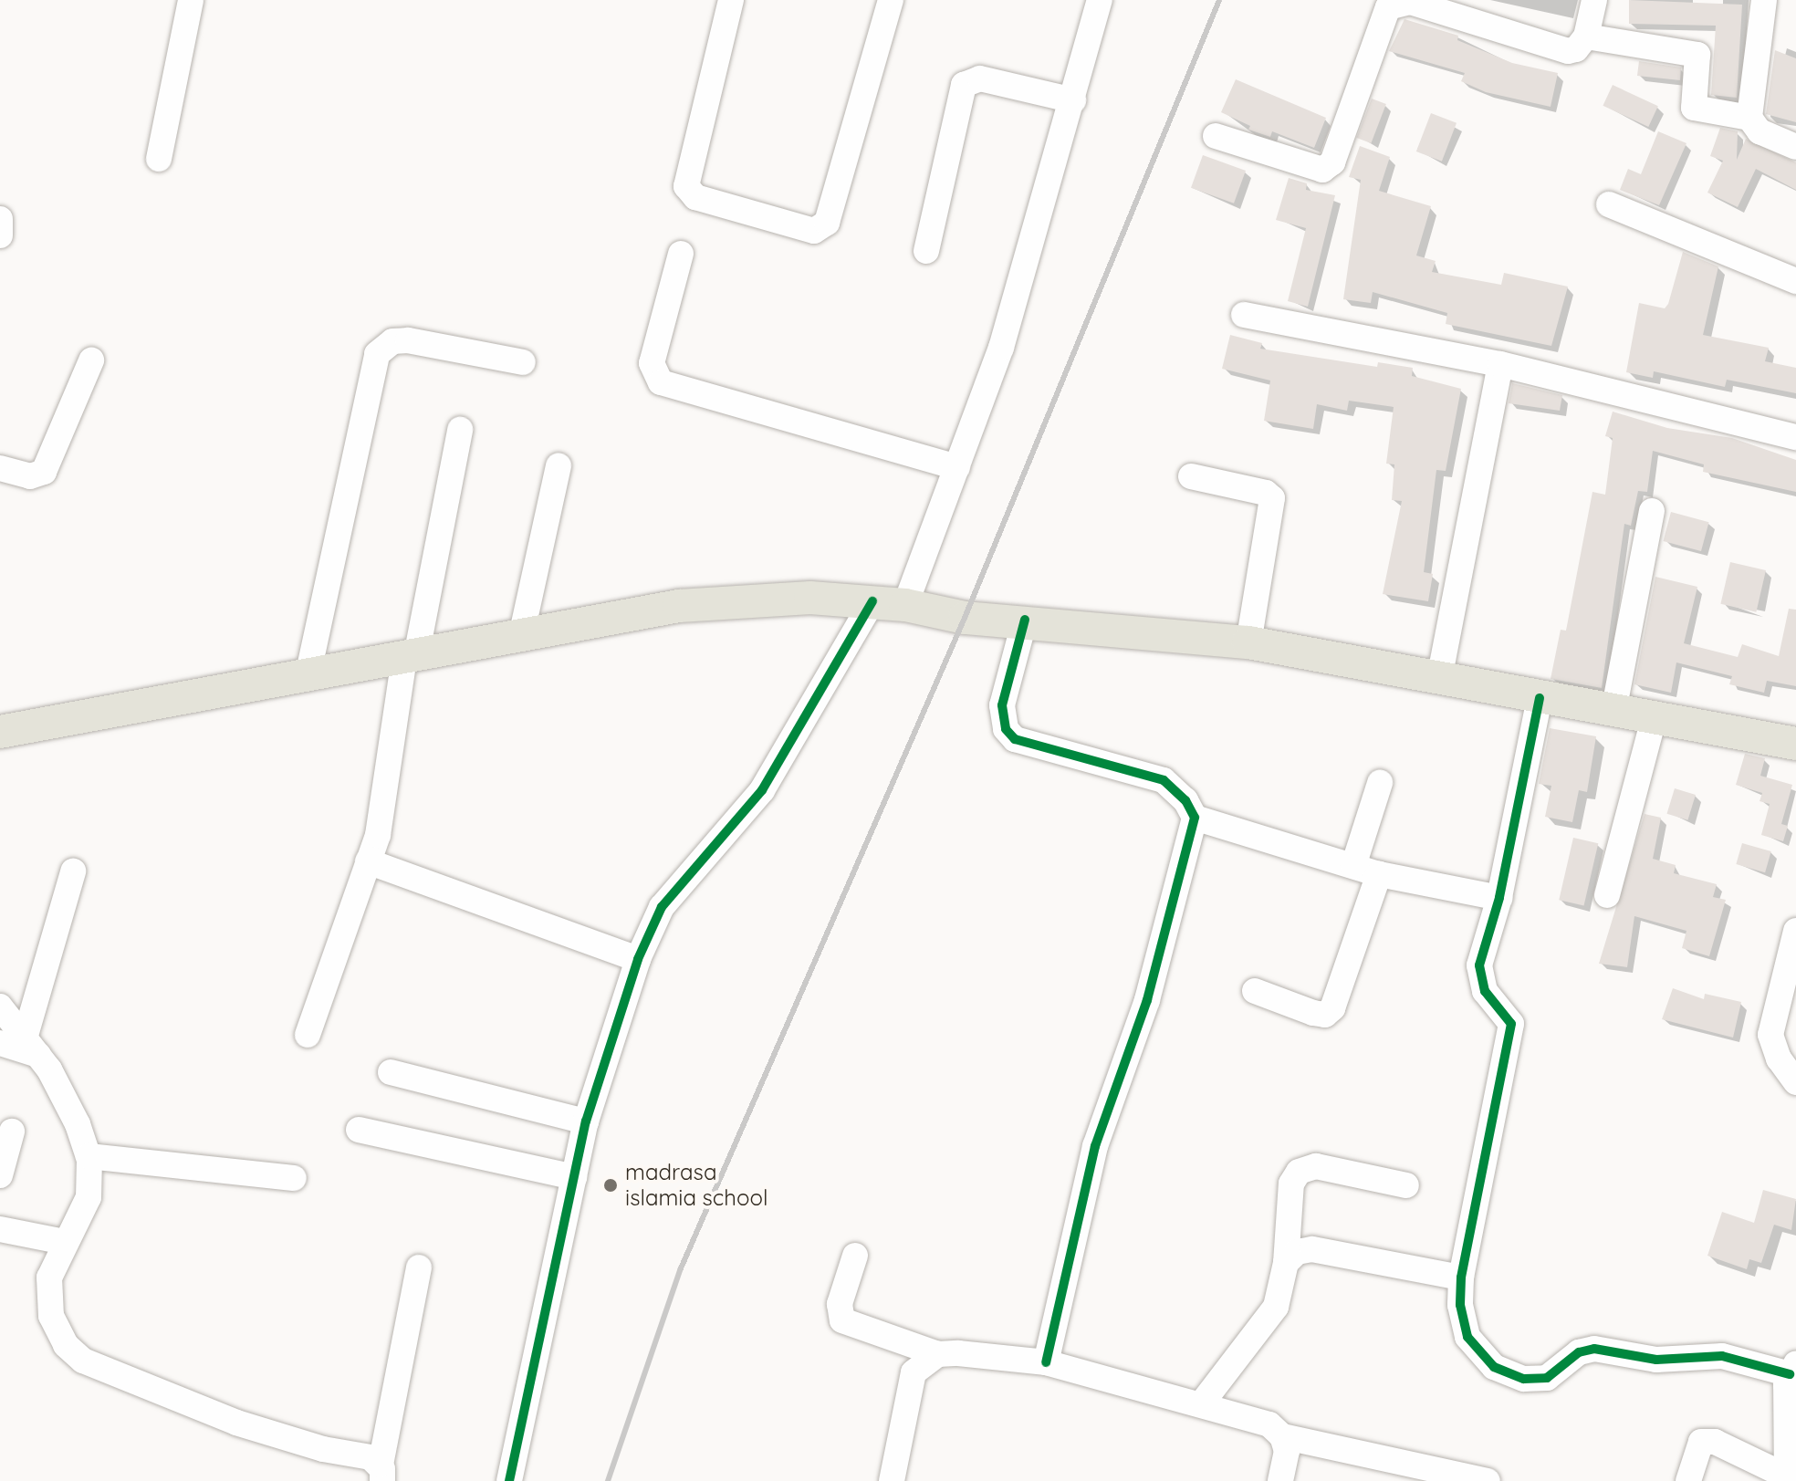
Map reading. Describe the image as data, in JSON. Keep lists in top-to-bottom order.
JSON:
{
  "places": ["madrasa islamia school"]
}
